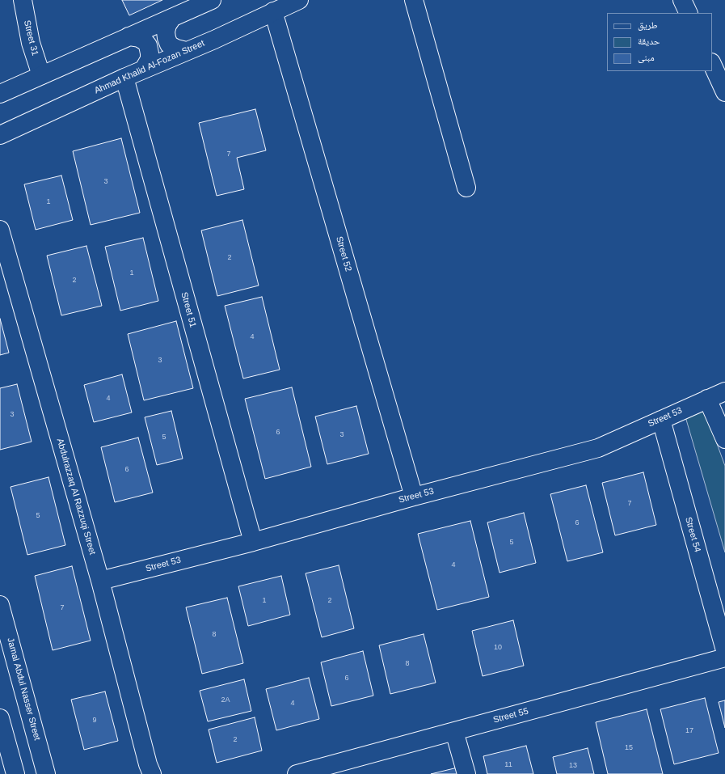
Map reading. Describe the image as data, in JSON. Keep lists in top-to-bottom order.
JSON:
{
  "streets": {
    "main road": [
      "Street 31",
      "Ahmad Khalid Al-Fozan Street",
      "Street 52",
      "Street 51",
      "Street 53",
      "Abdulrazzaq Al Razzuqi Street",
      "Street 54",
      "Jamal Abdul Nasser Street",
      "Street 55"
    ]
  },
  "crossings": [
    ["Ahmad Khalid Al-Fozan Street", "Street 52"],
    ["Ahmad Khalid Al-Fozan Street", "Street 51"],
    ["Street 52", "Street 53"],
    ["Street 51", "Street 53"],
    ["Street 53", "Abdulrazzaq Al Razzuqi Street"],
    ["Street 53", "Street 54"]
  ],
  "house_numbers": [
    "7",
    "3",
    "1",
    "2",
    "1",
    "2",
    "4",
    "3",
    "4",
    "3",
    "6",
    "3",
    "5",
    "6",
    "7",
    "5",
    "6",
    "5",
    "4",
    "1",
    "2",
    "7",
    "8",
    "10",
    "8",
    "6",
    "2A",
    "4",
    "9",
    "17",
    "2",
    "15",
    "11",
    "13"
  ],
  "legend": ["طريق", "حديقة", "مبنى"]
}
